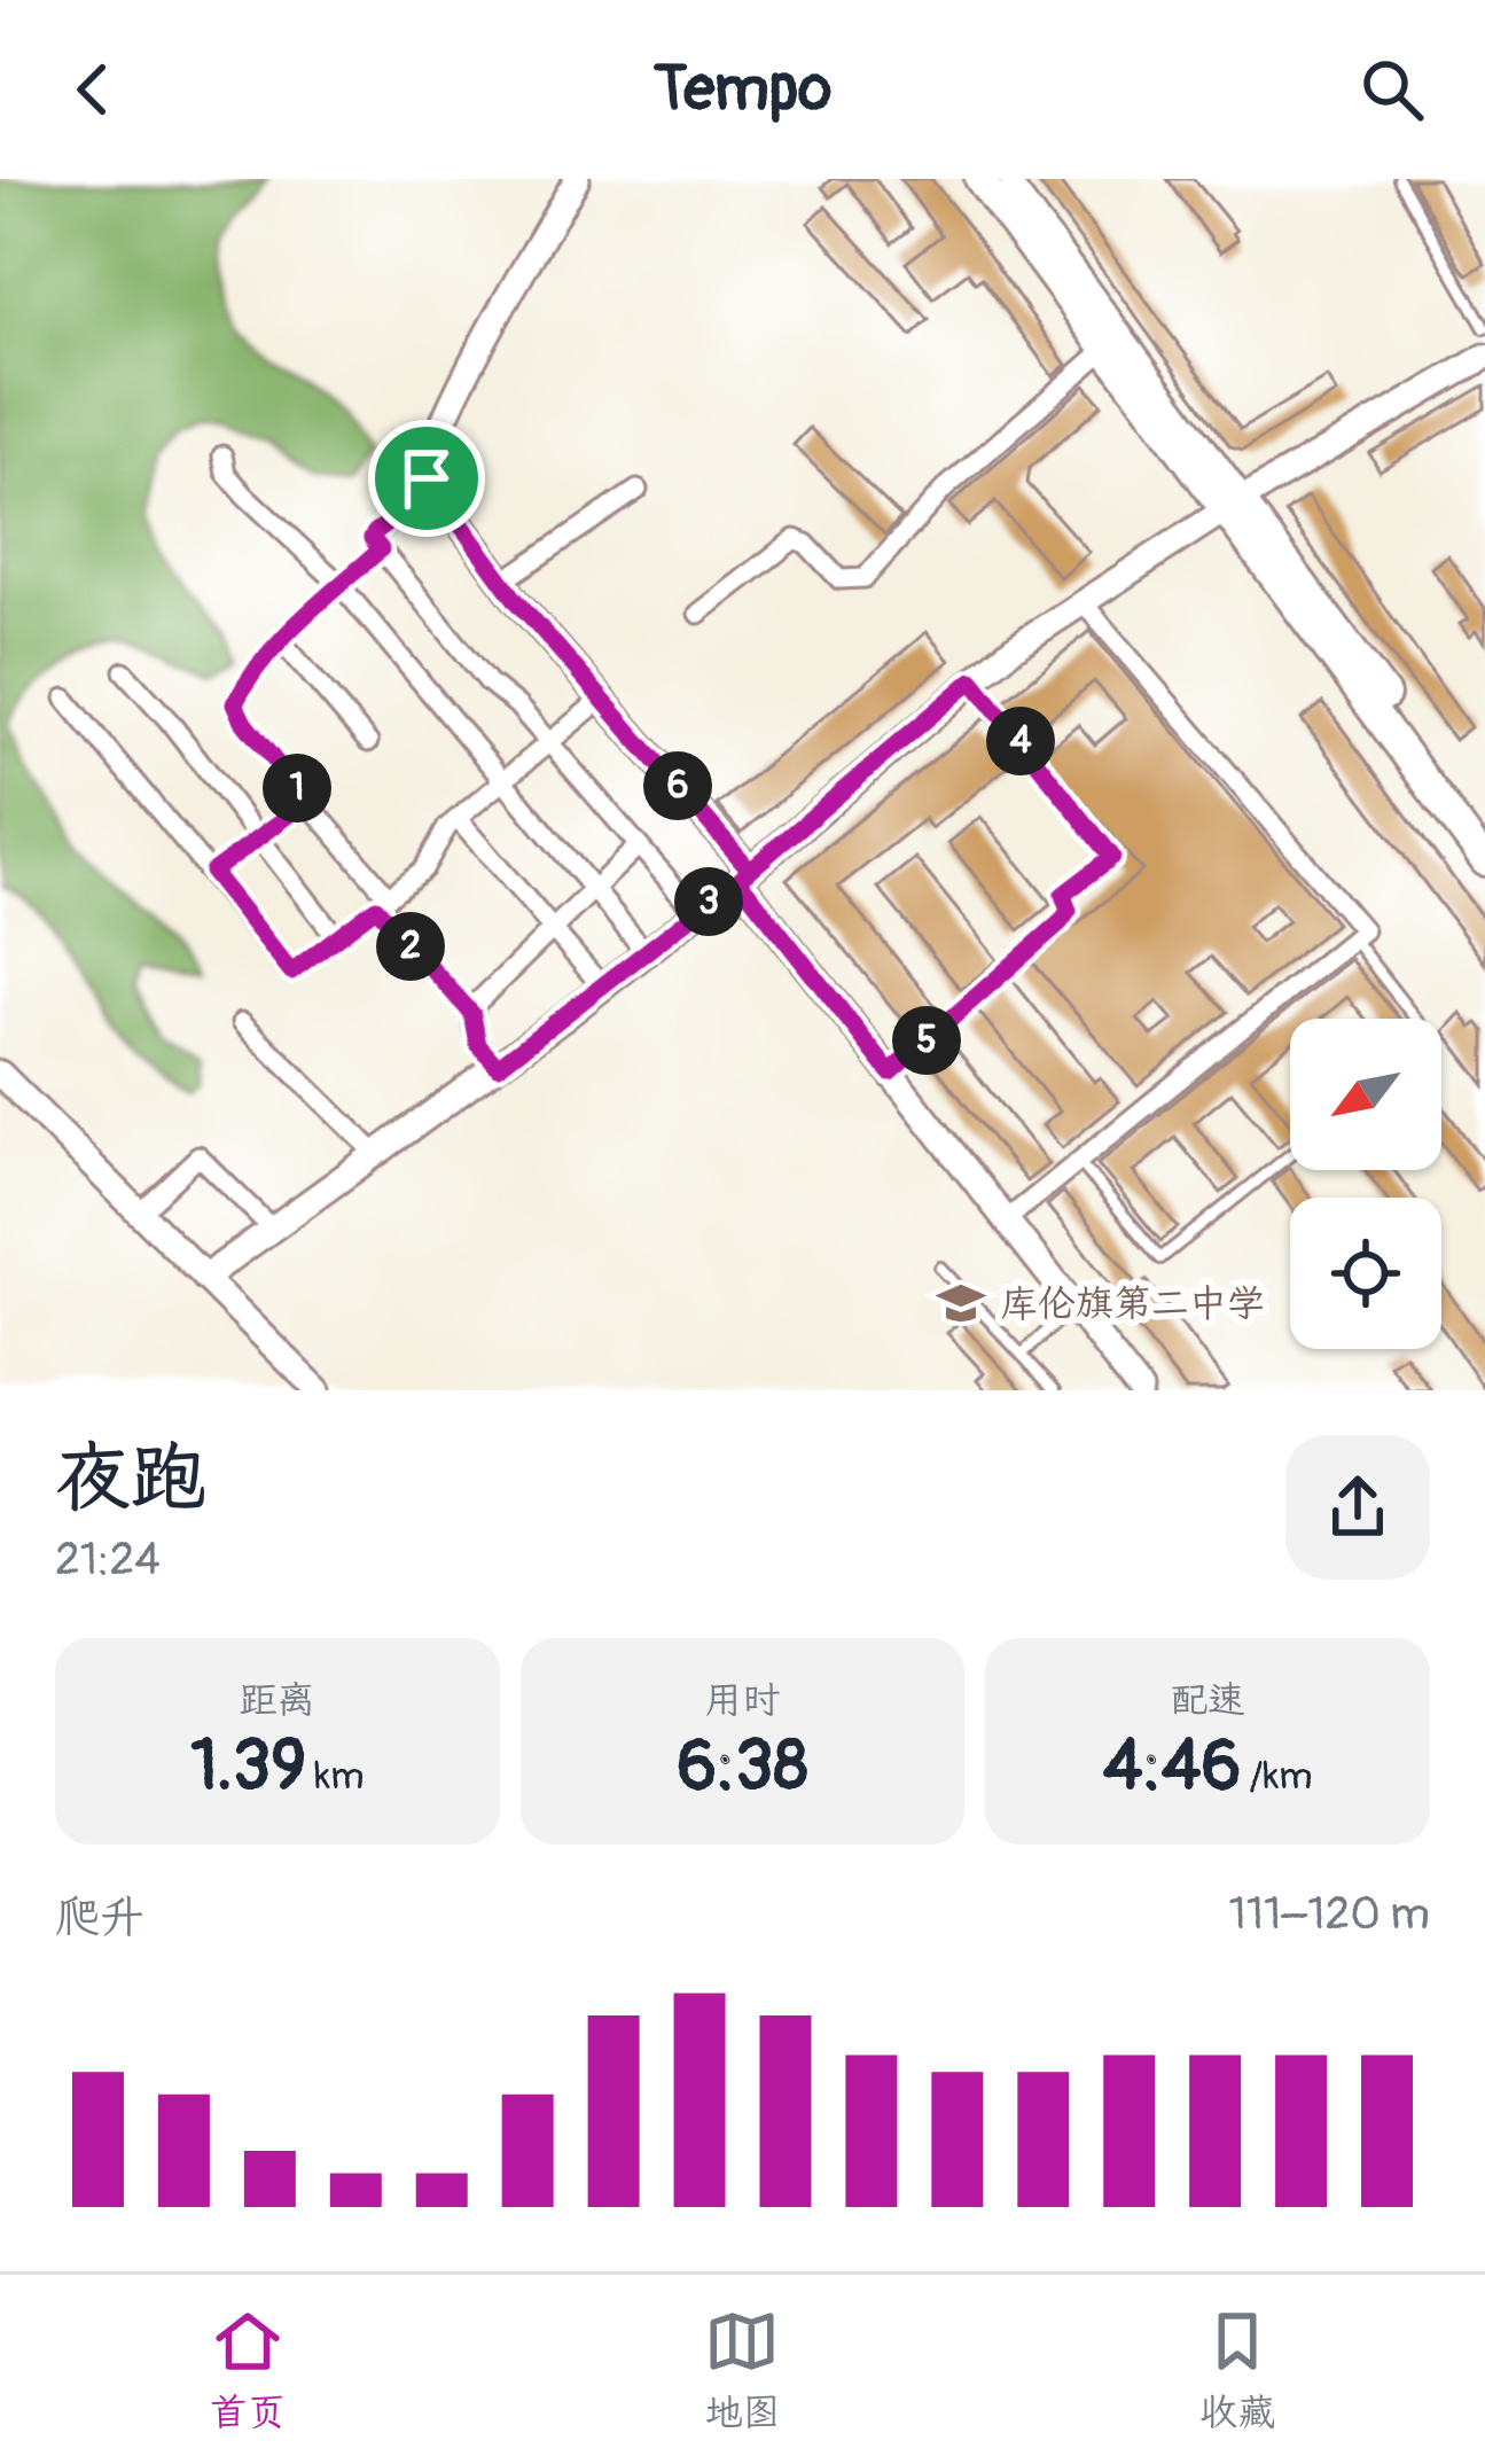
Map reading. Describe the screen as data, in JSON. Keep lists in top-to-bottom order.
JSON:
{
  "places": {
    "school or university": ["库伦旗第二中学"]
  },
  "north": "bottom left",
  "page": {
    "header": "Tempo",
    "pins": [
      "4",
      "6",
      "1",
      "3",
      "2",
      "5"
    ],
    "heading": ["夜跑", "21:24"],
    "stats": [
      ["距离", "1.39 km"],
      ["用时", "6:38"],
      ["配速", "4:46 /km"]
    ],
    "chart": ["爬升", "111–120 m"],
    "tabs": ["首页", "地图", "收藏"]
  }
}
